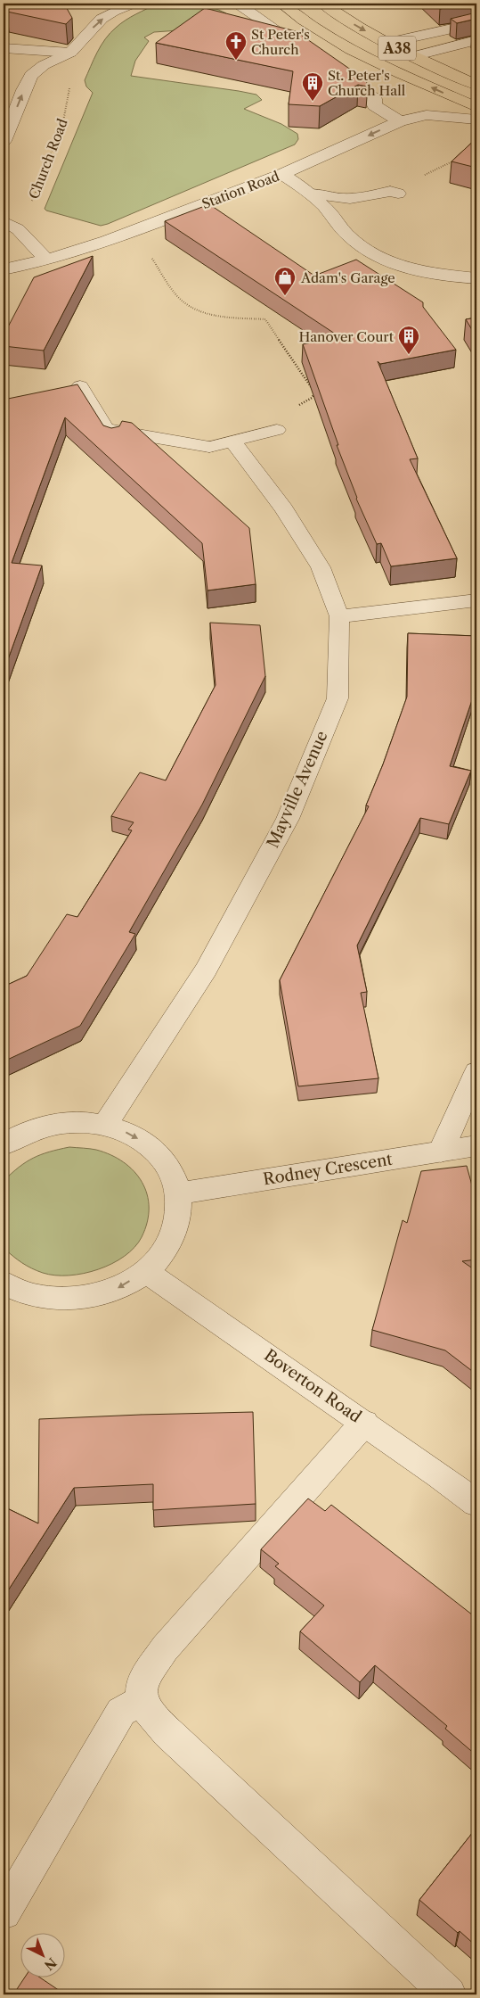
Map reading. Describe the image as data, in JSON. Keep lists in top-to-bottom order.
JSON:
{
  "streets": {
    "main road": ["A38"],
    "street": [
      "Station Road",
      "Mayville Avenue",
      "Rodney Crescent",
      "Boverton Road"
    ],
    "path": ["Church Road"]
  },
  "places": {
    "church": ["St Peter's Church"],
    "building": ["St. Peter's Church Hall", "Hanover Court"],
    "shop": ["Adam's Garage"]
  },
  "north": "bottom right"
}
